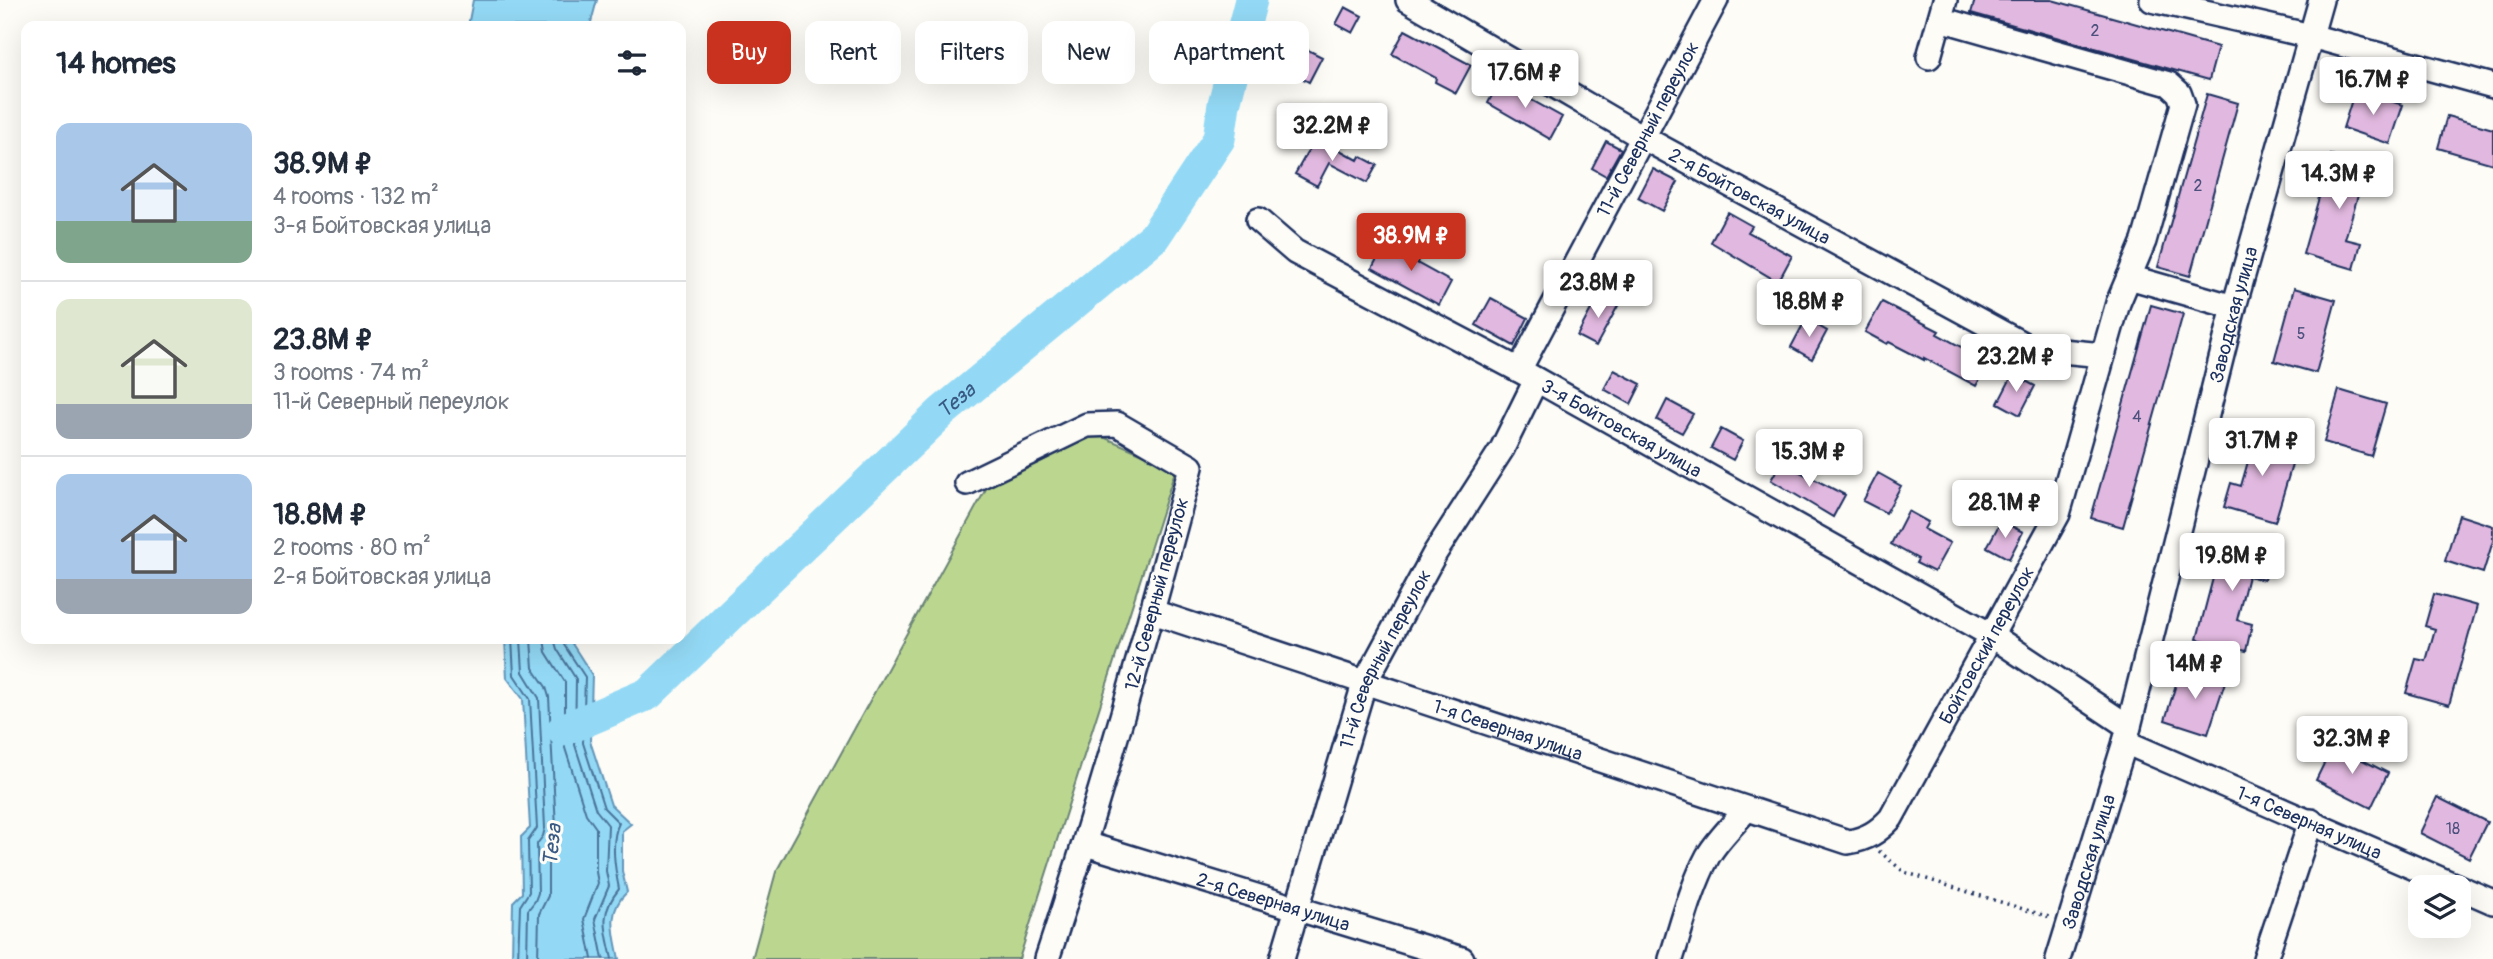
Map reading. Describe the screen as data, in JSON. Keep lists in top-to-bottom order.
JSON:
{
  "streets": {
    "street": [
      "11-й Северный переулок",
      "2-я Бойтовская улица",
      "Заводская улица",
      "3-я Бойтовская улица",
      "12-й Северный переулок",
      "Бойтовский переулок",
      "1-я Северная улица",
      "2-я Северная улица"
    ]
  },
  "crossings": [
    ["11-й Северный переулок", "2-я Бойтовская улица"],
    ["11-й Северный переулок", "3-я Бойтовская улица"],
    ["11-й Северный переулок", "1-я Северная улица"],
    ["11-й Северный переулок", "2-я Северная улица"],
    ["2-я Бойтовская улица", "Бойтовский переулок"],
    ["Заводская улица", "3-я Бойтовская улица"],
    ["Заводская улица", "1-я Северная улица"],
    ["3-я Бойтовская улица", "Бойтовский переулок"],
    ["3-я Бойтовская улица", "1-я Северная улица"],
    ["12-й Северный переулок", "1-я Северная улица"],
    ["12-й Северный переулок", "2-я Северная улица"],
    ["Бойтовский переулок", "1-я Северная улица"]
  ],
  "water": ["Теза"],
  "house_numbers": [
    "2",
    "2",
    "5",
    "4",
    "18"
  ],
  "page": {
    "chip": [
      "Buy",
      "Rent",
      "Filters",
      "New",
      "Apartment"
    ],
    "heading": "14 homes",
    "price": [
      "17.6M ₽",
      "16.7M ₽",
      "32.2M ₽",
      "14.3M ₽",
      "38.9M ₽",
      "23.8M ₽",
      "18.8M ₽",
      "23.2M ₽",
      "31.7M ₽",
      "15.3M ₽",
      "28.1M ₽",
      "19.8M ₽",
      "14M ₽",
      "32.3M ₽"
    ],
    "list": [
      {
        "name": "38.9M ₽",
        "note": "4 rooms · 132 m² · 3-я Бойтовская улица"
      },
      {
        "name": "23.8M ₽",
        "note": "3 rooms · 74 m² · 11-й Северный переулок"
      },
      {
        "name": "18.8M ₽",
        "note": "2 rooms · 80 m² · 2-я Бойтовская улица"
      }
    ]
  }
}
